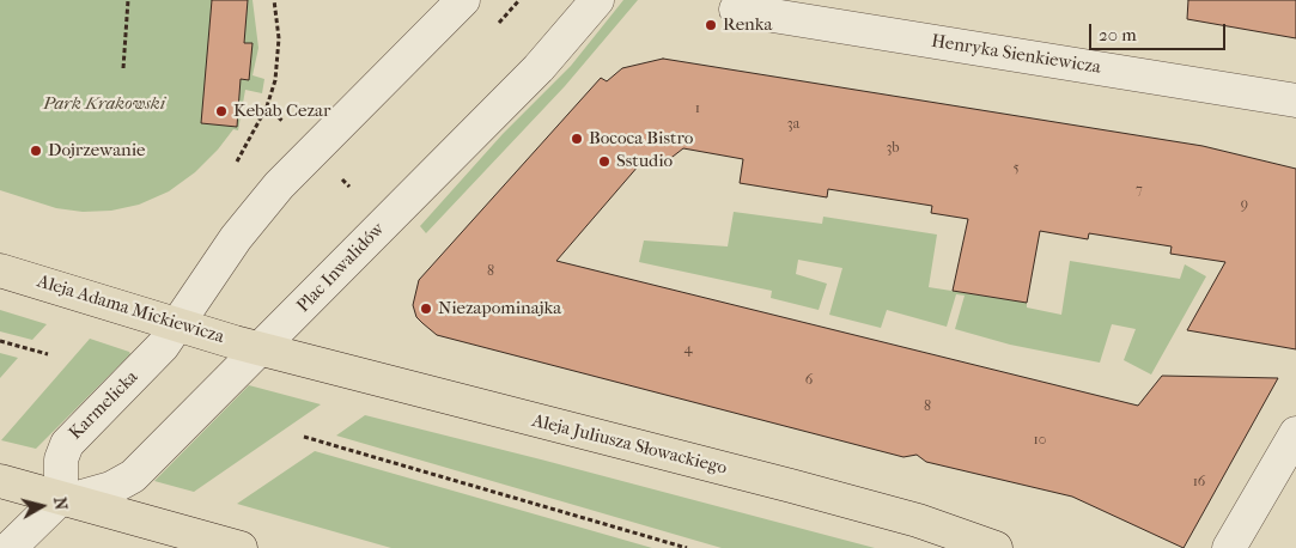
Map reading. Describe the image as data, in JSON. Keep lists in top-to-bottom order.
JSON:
{
  "streets": {
    "main road": ["Aleja Adama Mickiewicza", "Aleja Juliusza Słowackiego"],
    "street": ["Henryka Sienkiewicza", "Plac Inwalidów", "Karmelicka"]
  },
  "crossings": [
    ["Plac Inwalidów", "Aleja Adama Mickiewicza"],
    ["Plac Inwalidów", "Karmelicka"],
    ["Plac Inwalidów", "Aleja Juliusza Słowackiego"],
    ["Aleja Adama Mickiewicza", "Karmelicka"],
    ["Aleja Adama Mickiewicza", "Aleja Juliusza Słowackiego"]
  ],
  "parks": ["Park Krakowski"],
  "places": [
    "Renka",
    "Kebab Cezar",
    "Bococa Bistro",
    "Dojrzewanie",
    "Sstudio",
    "Niezapominajka"
  ],
  "house_numbers": [
    "1",
    "3a",
    "3b",
    "5",
    "7",
    "9",
    "8",
    "4",
    "6",
    "8",
    "10",
    "16"
  ],
  "scale_bar": "20 m",
  "north": "right"
}
